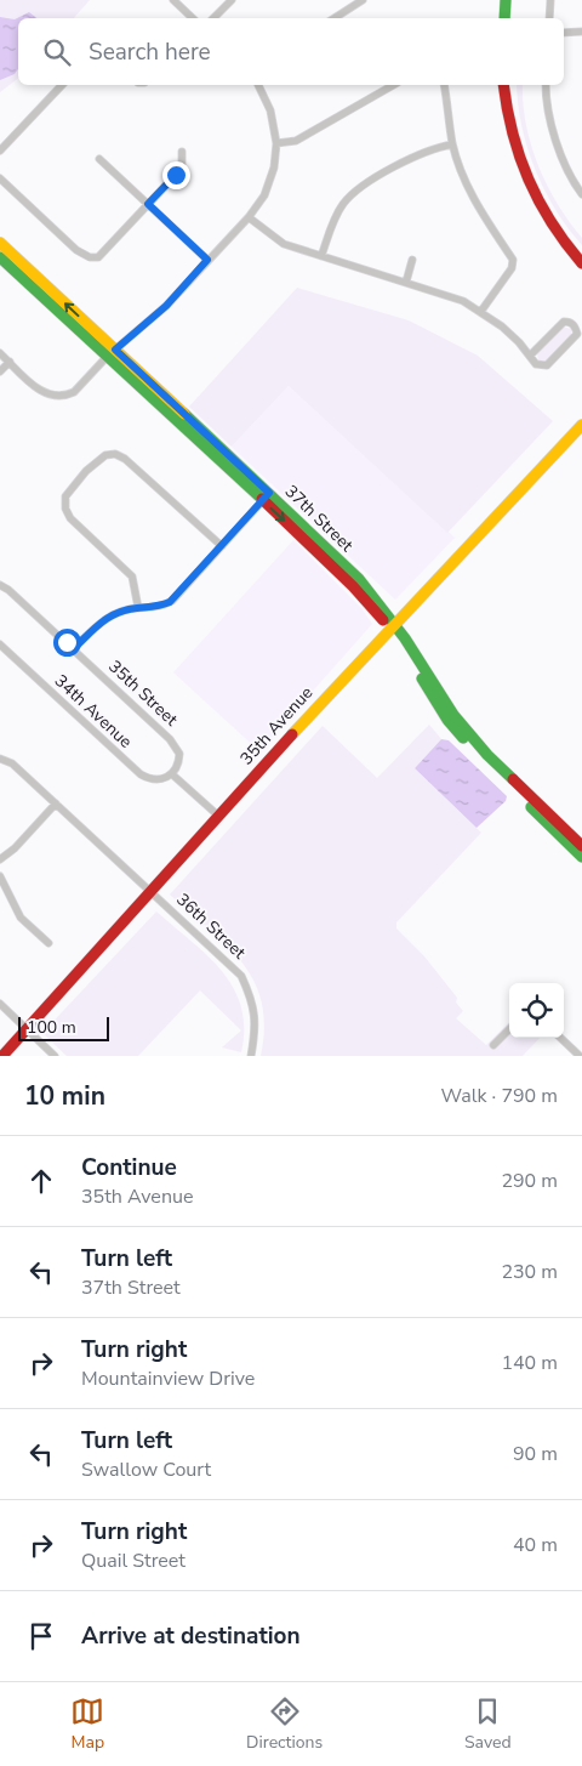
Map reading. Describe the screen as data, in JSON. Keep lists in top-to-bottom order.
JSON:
{
  "streets": {
    "main road": ["37th Street", "35th Avenue"],
    "street": ["35th Street", "34th Avenue", "36th Street"]
  },
  "crossings": [
    ["37th Street", "35th Avenue"],
    ["35th Street", "34th Avenue"],
    ["35th Avenue", "36th Street"]
  ],
  "scale_bar": "100 m",
  "page": {
    "search": "Search here",
    "scale": "100 m",
    "heading": ["10 min", "Walk · 790 m"],
    "list": [
      ["Continue", "35th Avenue", "290 m"],
      ["Turn left", "37th Street", "230 m"],
      ["Turn right", "Mountainview Drive", "140 m"],
      ["Turn left", "Swallow Court", "90 m"],
      ["Turn right", "Quail Street", "40 m"],
      "Arrive at destination"
    ],
    "nav": ["Map", "Directions", "Saved"]
  }
}
